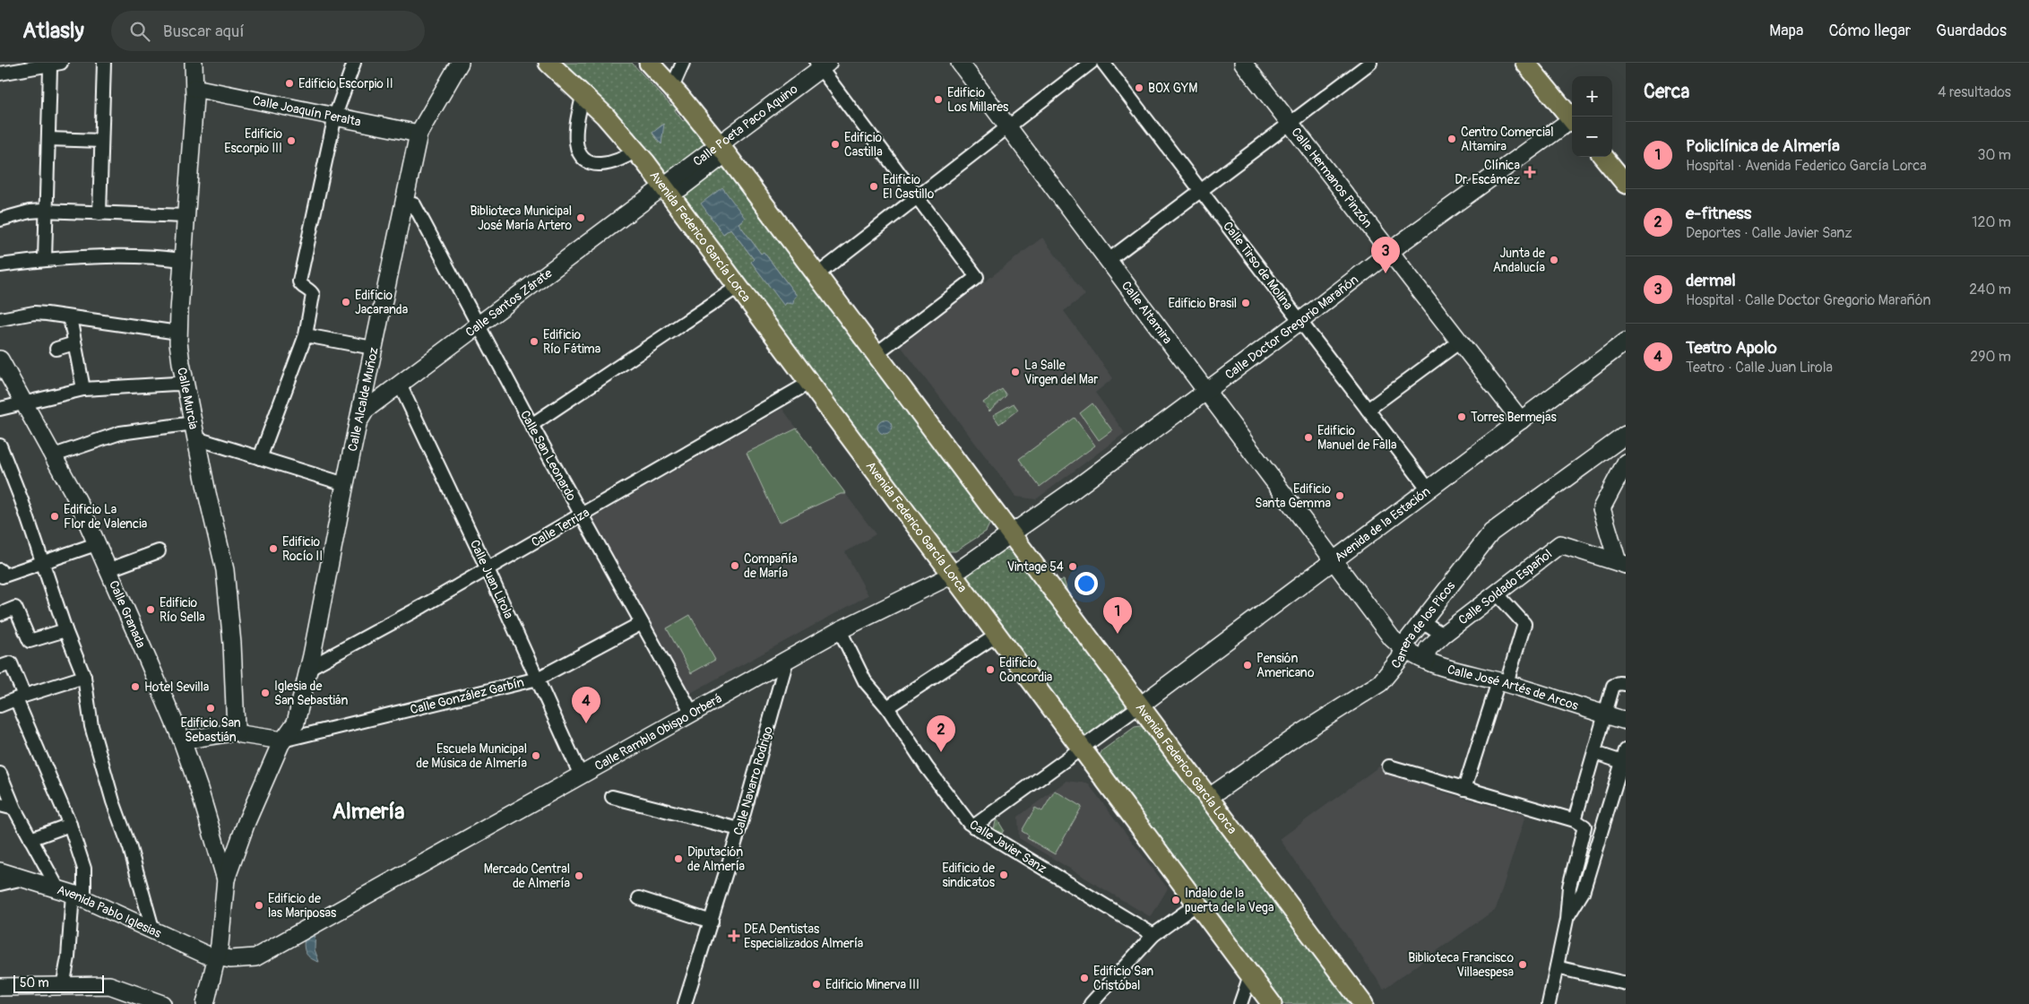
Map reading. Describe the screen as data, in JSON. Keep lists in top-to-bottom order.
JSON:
{
  "streets": {
    "main road": ["Avenida Federico García Lorca"],
    "street": [
      "Calle Joaquín Peralta",
      "Calle Poeta Paco Aquino",
      "Calle Hermanos Pinzón",
      "Calle Tirso de Molina",
      "Calle Santos Zárate",
      "Calle Altamira",
      "Calle Doctor Gregorio Marañón",
      "Calle Murcia",
      "Calle Alcalde Muñoz",
      "Calle San Leonardo",
      "Avenida de la Estación",
      "Calle Terriza",
      "Calle Juan Lirola",
      "Calle Soldado Español",
      "Calle Granada",
      "Carrera de los Picos",
      "Calle José Artés de Arcos",
      "Calle González Garbín",
      "Calle Rambla Obispo Orberá",
      "Calle Navarro Rodrigo",
      "Calle Javier Sanz",
      "Avenida Pablo Iglesias"
    ]
  },
  "crossings": [
    ["Calle Joaquín Peralta", "Calle Murcia"],
    ["Calle Joaquín Peralta", "Calle Alcalde Muñoz"],
    ["Calle Poeta Paco Aquino", "Avenida Federico García Lorca"],
    ["Calle Poeta Paco Aquino", "Calle Santos Zárate"],
    ["Calle Hermanos Pinzón", "Calle Doctor Gregorio Marañón"],
    ["Calle Hermanos Pinzón", "Avenida de la Estación"],
    ["Avenida Federico García Lorca", "Calle Santos Zárate"],
    ["Avenida Federico García Lorca", "Calle Doctor Gregorio Marañón"],
    ["Avenida Federico García Lorca", "Avenida de la Estación"],
    ["Avenida Federico García Lorca", "Calle Terriza"],
    ["Avenida Federico García Lorca", "Carrera de los Picos"],
    ["Avenida Federico García Lorca", "Calle Rambla Obispo Orberá"],
    ["Calle Tirso de Molina", "Calle Doctor Gregorio Marañón"],
    ["Calle Tirso de Molina", "Avenida de la Estación"],
    ["Calle Santos Zárate", "Calle Alcalde Muñoz"],
    ["Calle Santos Zárate", "Calle San Leonardo"],
    ["Calle Santos Zárate", "Calle Juan Lirola"],
    ["Calle Altamira", "Calle Doctor Gregorio Marañón"],
    ["Calle Altamira", "Avenida de la Estación"],
    ["Calle Altamira", "Carrera de los Picos"],
    ["Calle Altamira", "Calle José Artés de Arcos"],
    ["Calle Doctor Gregorio Marañón", "Calle Rambla Obispo Orberá"],
    ["Calle Alcalde Muñoz", "Calle San Leonardo"],
    ["Calle Alcalde Muñoz", "Calle Terriza"],
    ["Calle Alcalde Muñoz", "Calle Granada"],
    ["Calle Alcalde Muñoz", "Calle González Garbín"],
    ["Calle San Leonardo", "Calle Terriza"],
    ["Calle San Leonardo", "Calle González Garbín"],
    ["Calle San Leonardo", "Calle Rambla Obispo Orberá"],
    ["Calle Terriza", "Calle Juan Lirola"],
    ["Calle Juan Lirola", "Calle González Garbín"],
    ["Calle Juan Lirola", "Calle Rambla Obispo Orberá"],
    ["Calle Soldado Español", "Calle José Artés de Arcos"],
    ["Carrera de los Picos", "Calle José Artés de Arcos"],
    ["Calle Rambla Obispo Orberá", "Calle Navarro Rodrigo"],
    ["Calle Rambla Obispo Orberá", "Calle Javier Sanz"],
    ["Calle Rambla Obispo Orberá", "Avenida Pablo Iglesias"]
  ],
  "districts": ["Almería"],
  "places": {
    "other": [
      "Edificio Escorpio II",
      "BOX GYM",
      "Edificio Los Millares",
      "Centro Comercial Altamira",
      "Edificio Escorpio III",
      "Edificio Castilla",
      "Edificio El Castillo",
      "Biblioteca Municipal José María Artero",
      "Junta de Andalucía",
      "Edificio Jacaranda",
      "Edificio Brasil",
      "Edificio Río Fátima",
      "La Salle Virgen del Mar",
      "Torres Bermejas",
      "Edificio Manuel de Falla",
      "Edificio Santa Gemma",
      "Edificio La Flor de Valencia",
      "Edificio Rocío II",
      "Compañía de María",
      "Vintage 54",
      "Edificio Río Sella",
      "Pensión Americano",
      "Edificio Concordia",
      "Hotel Sevilla",
      "Iglesia de San Sebastián",
      "Edificio San Sebastián",
      "Escuela Municipal de Música de Almería",
      "Diputación de Almería",
      "Edificio de sindicatos",
      "Mercado Central de Almería",
      "Indalo de la puerta de la Vega",
      "Edificio de las Mariposas",
      "Biblioteca Francisco Villaespesa",
      "Edificio San Cristóbal",
      "Edificio Minerva III"
    ],
    "health": ["Clínica Dr. Escámez", "DEA Dentistas Especializados Almería"]
  },
  "scale_bar": "50 m",
  "page": {
    "header": "Atlasly",
    "search": "Buscar aquí",
    "nav": ["Mapa", "Cómo llegar", "Guardados"],
    "heading": ["Cerca", "4 resultados"],
    "map_buttons": ["+", "−"],
    "list": [
      {
        "mark": "1",
        "name": "Policlínica de Almería",
        "note": "Hospital · Avenida Federico García Lorca",
        "value": "30 m"
      },
      {
        "mark": "2",
        "name": "e-fitness",
        "note": "Deportes · Calle Javier Sanz",
        "value": "120 m"
      },
      {
        "mark": "3",
        "name": "dermal",
        "note": "Hospital · Calle Doctor Gregorio Marañón",
        "value": "240 m"
      },
      {
        "mark": "4",
        "name": "Teatro Apolo",
        "note": "Teatro · Calle Juan Lirola",
        "value": "290 m"
      }
    ],
    "pins": [
      "3",
      "1",
      "4",
      "2"
    ],
    "scale": "50 m"
  }
}
